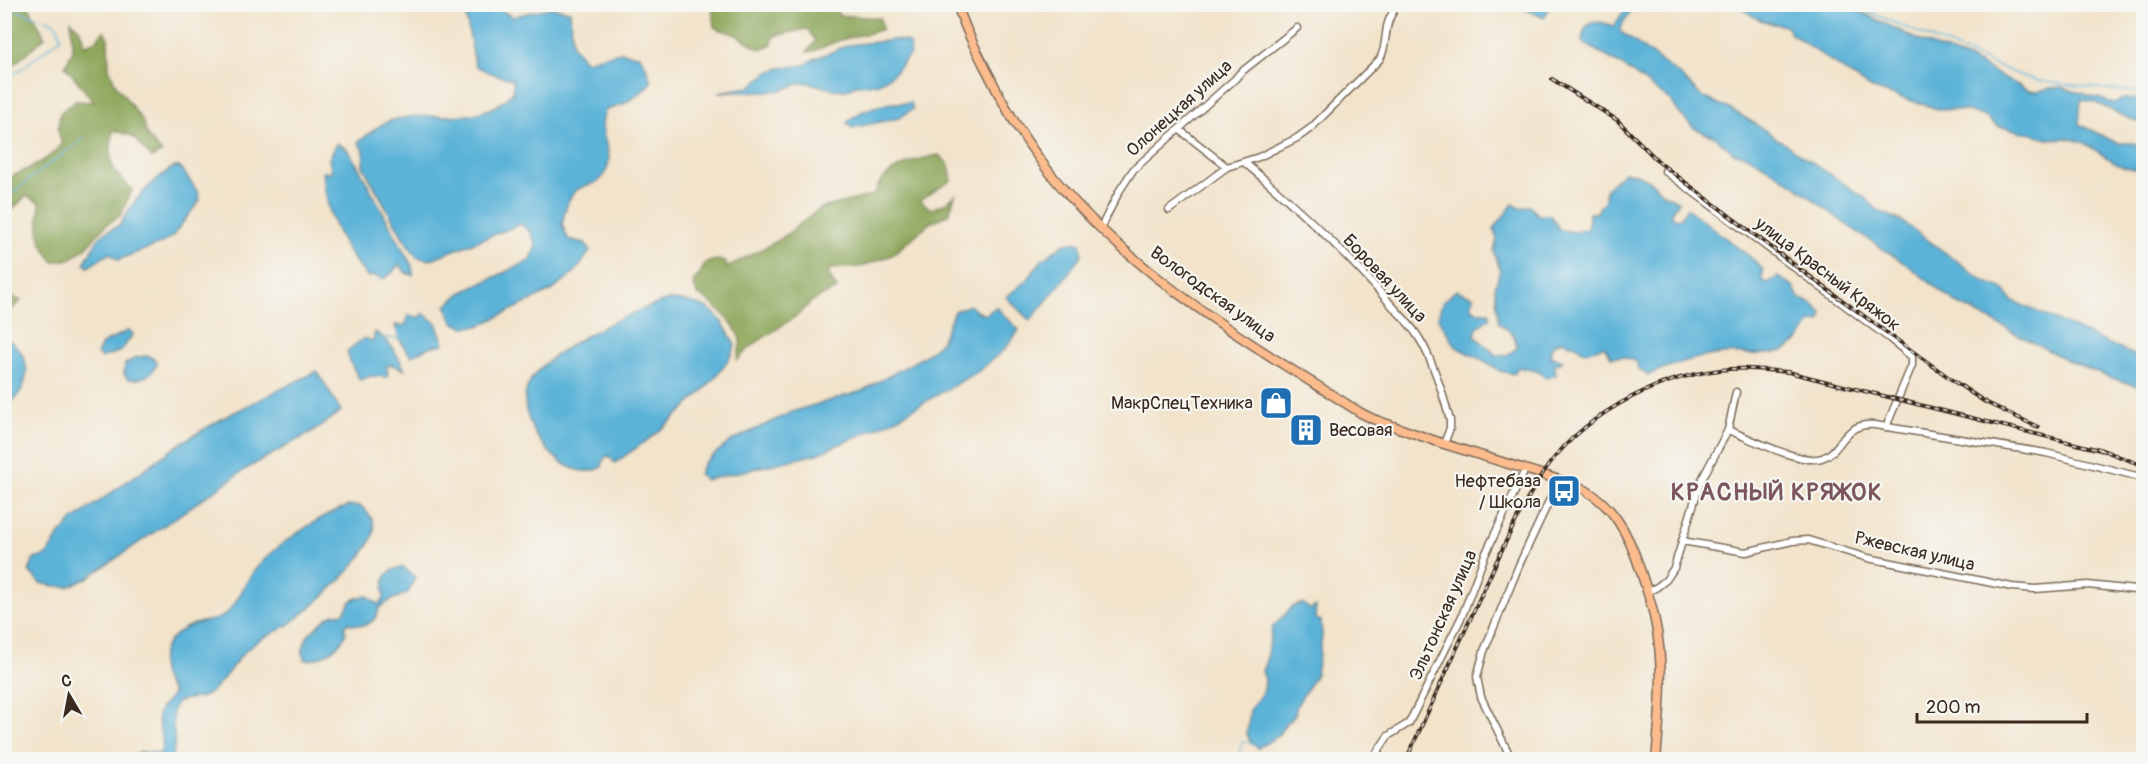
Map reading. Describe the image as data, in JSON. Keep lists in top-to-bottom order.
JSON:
{
  "streets": {
    "main road": ["Вологодская улица"],
    "street": [
      "Олонецкая улица",
      "улица Красный Кряжок",
      "Боровая улица",
      "Ржевская улица",
      "Эльтонская улица"
    ]
  },
  "crossings": [
    ["Олонецкая улица", "Вологодская улица"],
    ["Боровая улица", "Вологодская улица"],
    ["Вологодская улица", "Эльтонская улица"]
  ],
  "districts": ["КРАСНЫЙ КРЯЖОК"],
  "places": {
    "shop": ["МакрСпецТехника"],
    "building": ["Весовая"],
    "bus stop": ["Нефтебаза / Школа"]
  },
  "scale_bar": "200 m",
  "north": "top"
}
